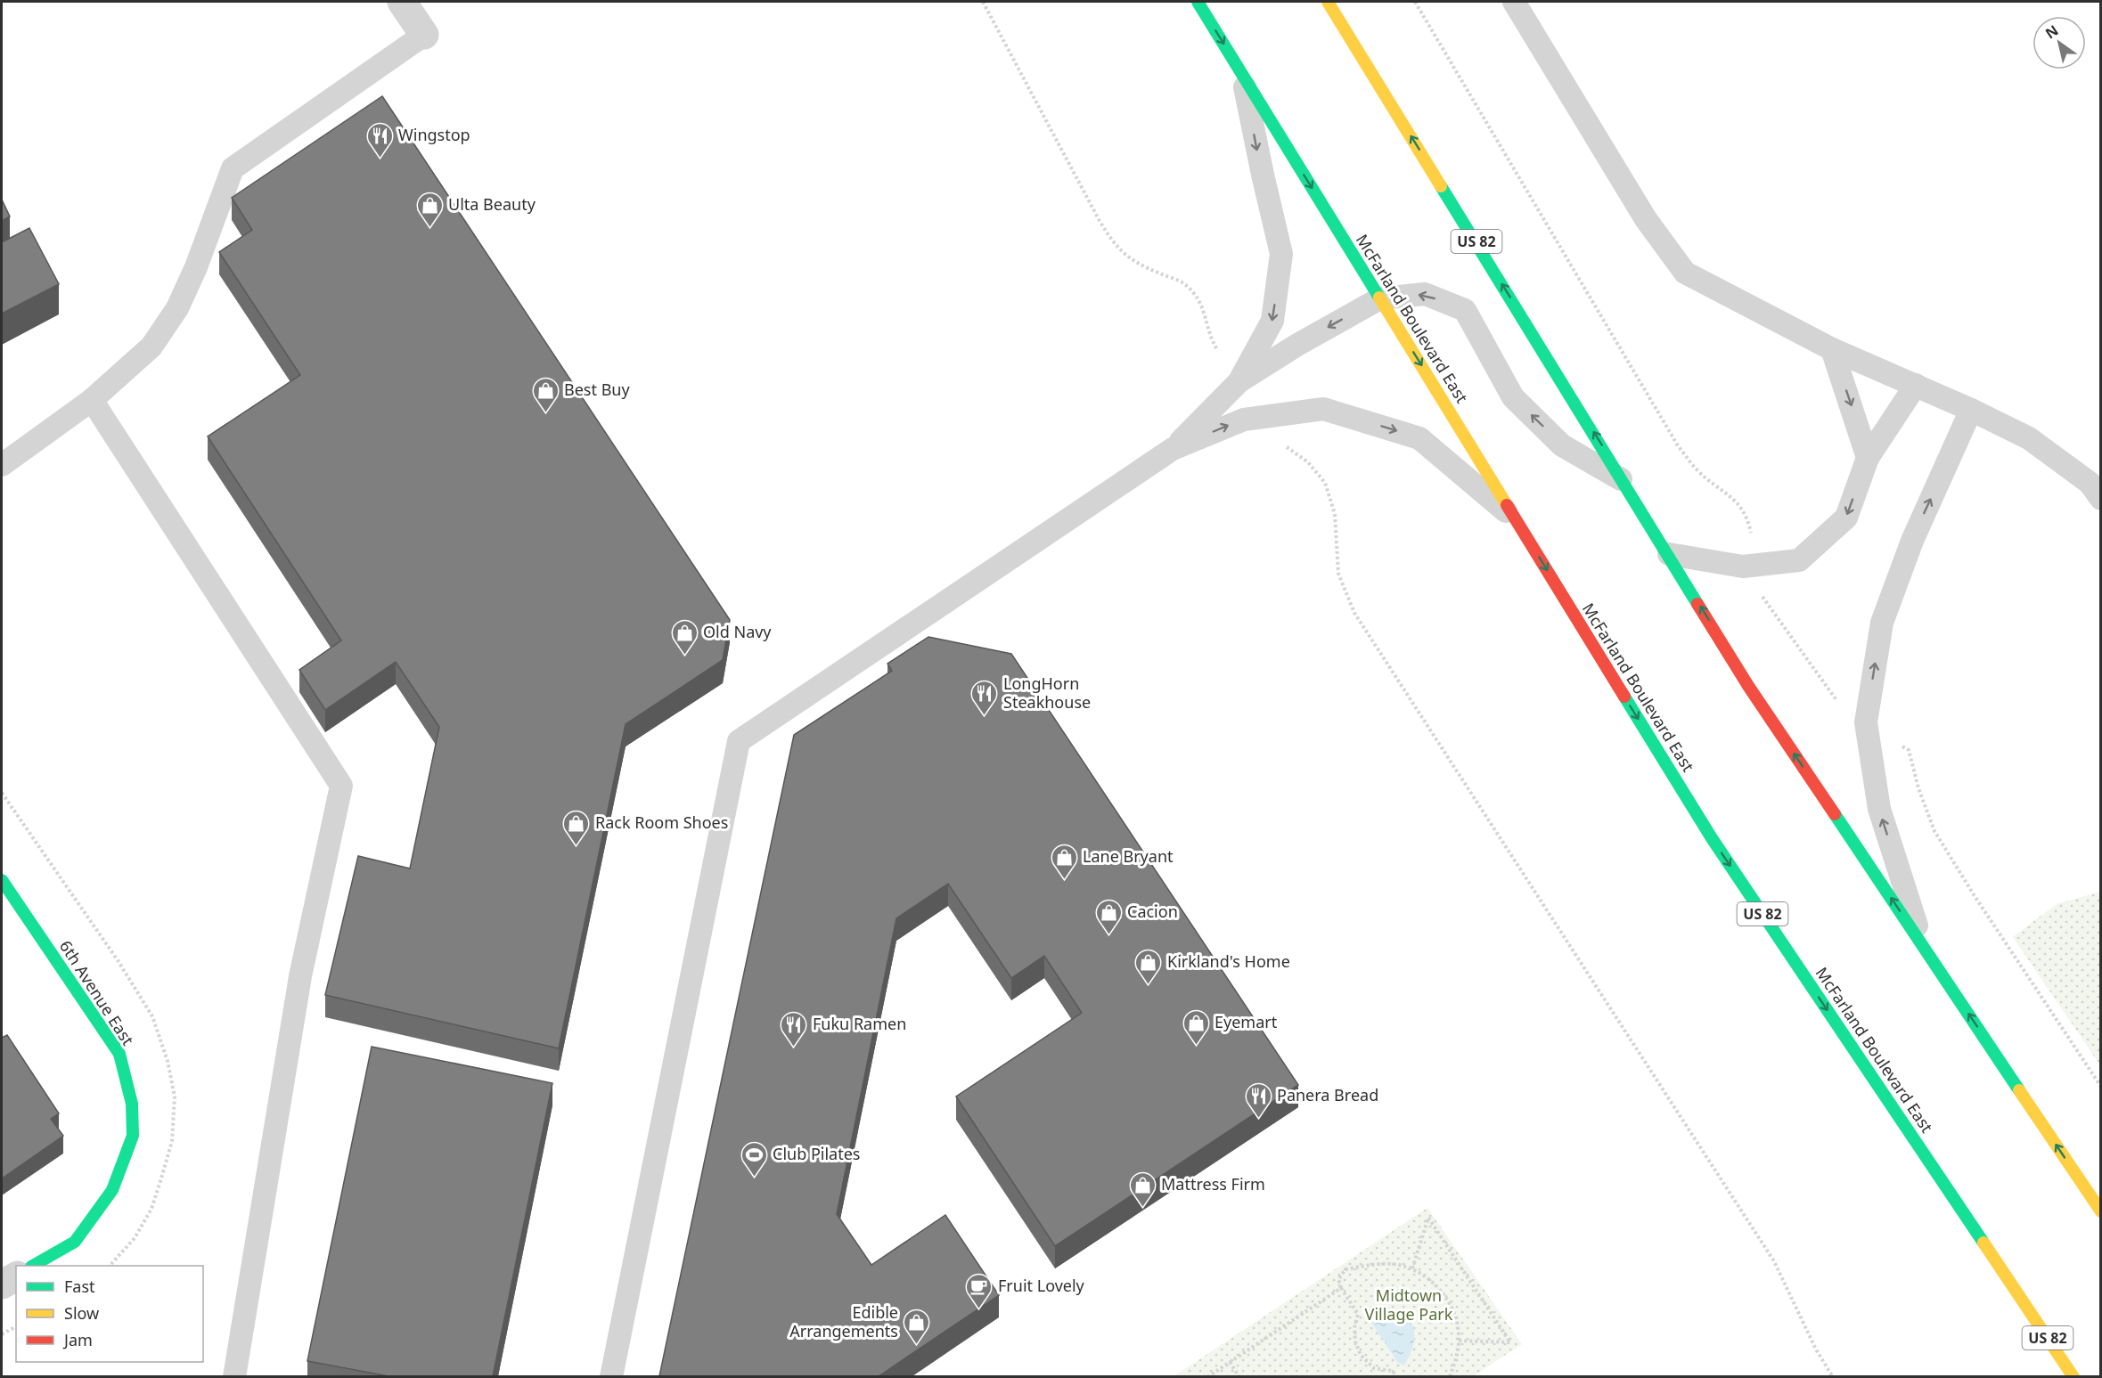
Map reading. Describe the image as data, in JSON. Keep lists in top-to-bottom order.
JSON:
{
  "streets": {
    "main road": ["US 82", "McFarland Boulevard East", "6th Avenue East"]
  },
  "one_way": ["McFarland Boulevard East"],
  "parks": ["Midtown Village Park"],
  "places": {
    "restaurant": [
      "Wingstop",
      "LongHorn Steakhouse",
      "Fuku Ramen",
      "Panera Bread"
    ],
    "shop": [
      "Ulta Beauty",
      "Best Buy",
      "Old Navy",
      "Rack Room Shoes",
      "Lane Bryant",
      "Cacion",
      "Kirkland's Home",
      "Eyemart",
      "Mattress Firm",
      "Edible Arrangements"
    ],
    "sports": ["Club Pilates"],
    "cafe": ["Fruit Lovely"]
  },
  "legend": ["Fast", "Slow", "Jam"],
  "north": "top left"
}
